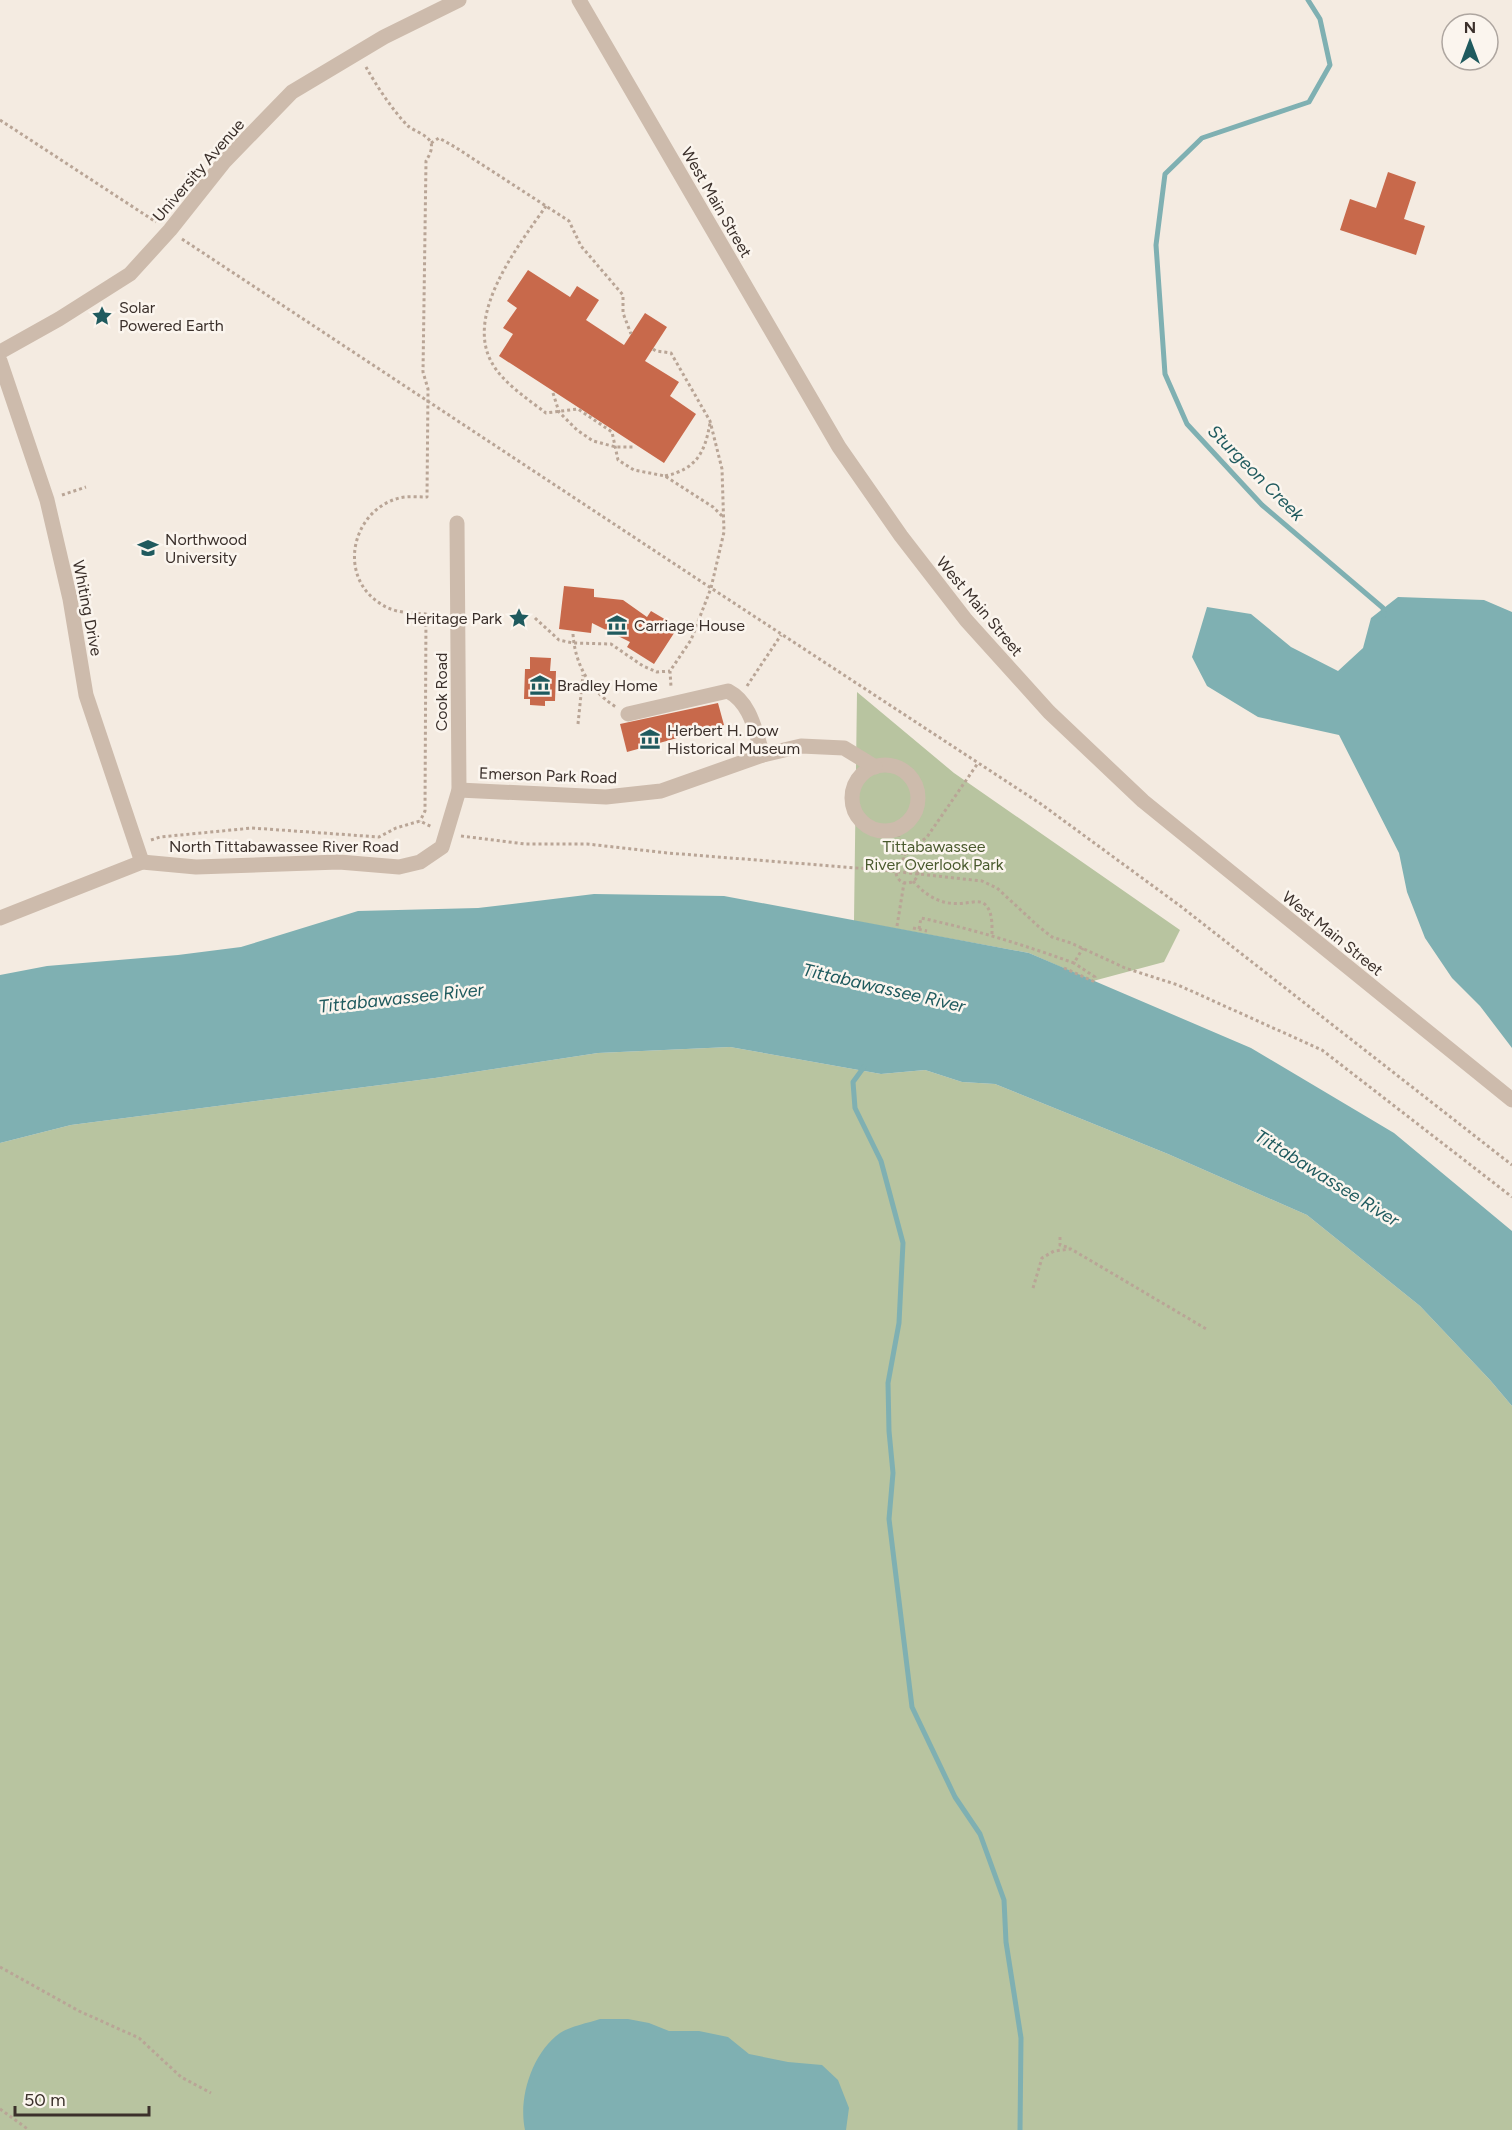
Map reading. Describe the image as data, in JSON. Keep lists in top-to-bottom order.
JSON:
{
  "streets": {
    "street": [
      "University Avenue",
      "West Main Street",
      "Whiting Drive",
      "Cook Road",
      "Emerson Park Road",
      "North Tittabawassee River Road"
    ]
  },
  "crossings": [
    ["Whiting Drive", "North Tittabawassee River Road"],
    ["Cook Road", "Emerson Park Road"],
    ["Cook Road", "North Tittabawassee River Road"],
    ["Emerson Park Road", "North Tittabawassee River Road"]
  ],
  "water": ["Sturgeon Creek", "Tittabawassee River"],
  "parks": ["Tittabawassee River Overlook Park"],
  "places": {
    "place": ["Solar Powered Earth", "Heritage Park"],
    "school or university": ["Northwood University"],
    "museum": ["Carriage House", "Bradley Home", "Herbert H. Dow Historical Museum"]
  },
  "scale_bar": "50 m",
  "north": "top"
}
